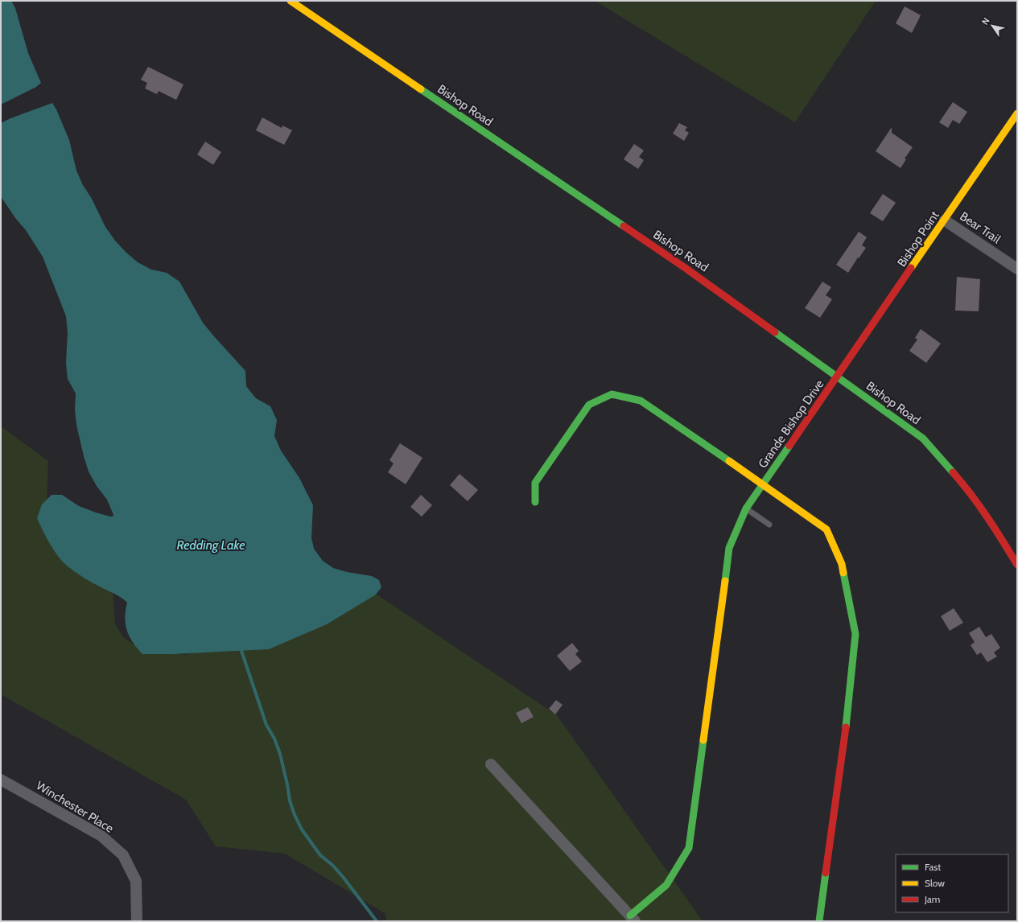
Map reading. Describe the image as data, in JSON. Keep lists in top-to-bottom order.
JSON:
{
  "streets": {
    "street": [
      "Bishop Road",
      "Bear Trail",
      "Bishop Point",
      "Grande Bishop Drive",
      "Winchester Place"
    ]
  },
  "crossings": [
    ["Bishop Road", "Bishop Point"],
    ["Bishop Road", "Grande Bishop Drive"],
    ["Bear Trail", "Bishop Point"],
    ["Bishop Point", "Grande Bishop Drive"]
  ],
  "water": ["Redding Lake"],
  "legend": ["Fast", "Slow", "Jam"],
  "north": "top left"
}
